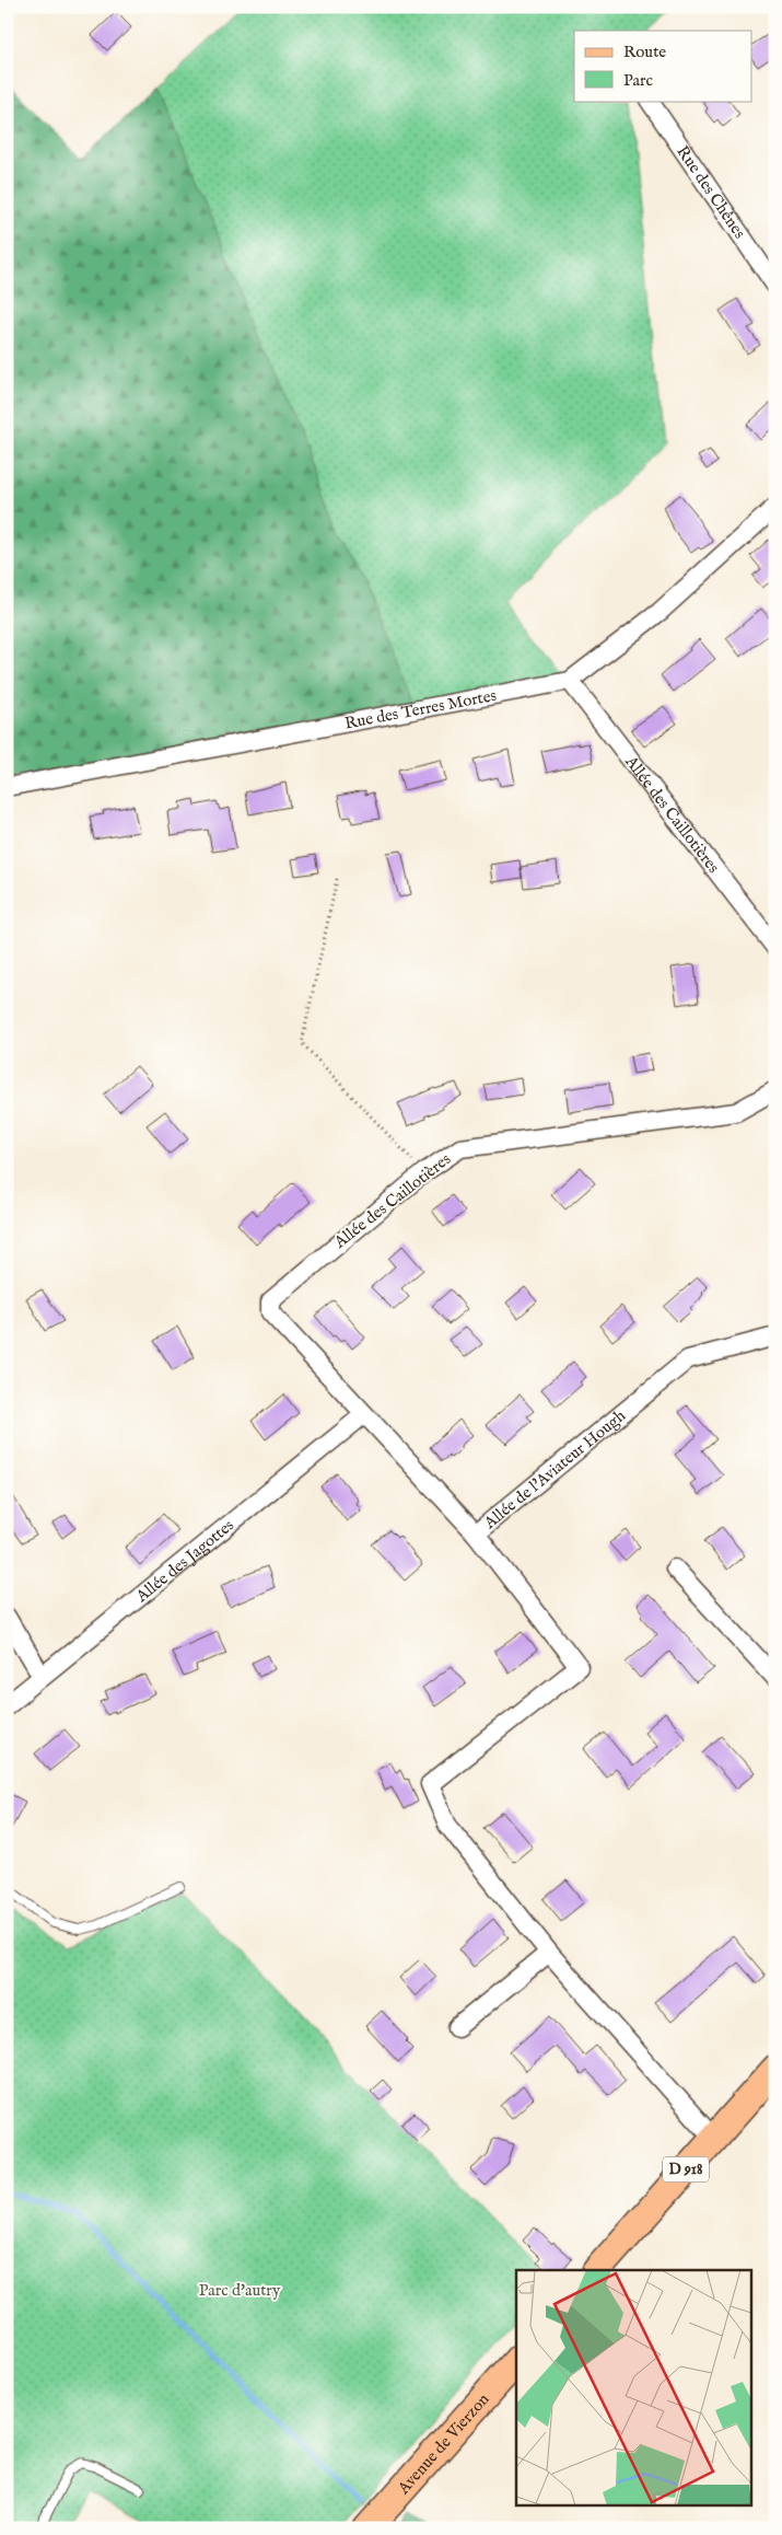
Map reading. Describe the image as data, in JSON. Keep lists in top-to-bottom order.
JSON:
{
  "streets": {
    "main road": ["D 918", "Avenue de Vierzon"],
    "street": [
      "Rue des Chênes",
      "Rue des Terres Mortes",
      "Allée des Caillotières",
      "Allée de l'Aviateur Hough",
      "Allée des Jagottes"
    ]
  },
  "crossings": [
    ["Rue des Terres Mortes", "Allée des Caillotières"],
    ["Allée des Caillotières", "Allée de l'Aviateur Hough"],
    ["Allée des Caillotières", "Allée des Jagottes"],
    ["Allée de l'Aviateur Hough", "Allée des Jagottes"]
  ],
  "parks": ["Parc d'autry"],
  "legend": ["Route", "Parc"]
}
